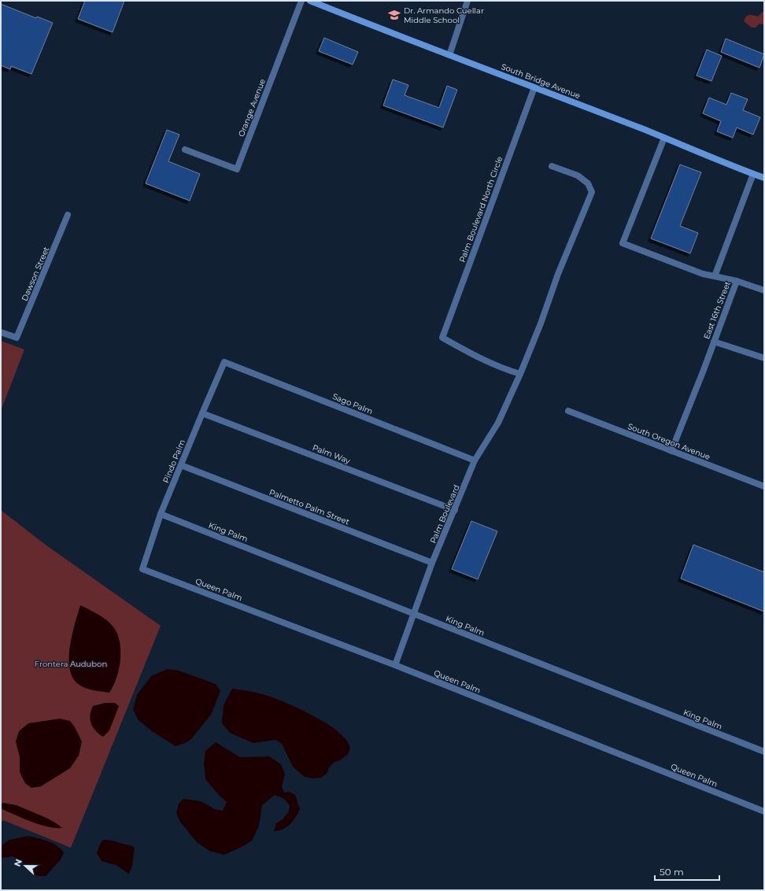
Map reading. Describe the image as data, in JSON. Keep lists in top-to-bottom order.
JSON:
{
  "streets": {
    "street": [
      "South Bridge Avenue",
      "Orange Avenue",
      "Palm Boulevard North Circle",
      "Dawson Street",
      "East 16th Street",
      "Sago Palm",
      "South Oregon Avenue",
      "Palm Way",
      "Pindo Palm",
      "Palmetto Palm Street",
      "Palm Boulevard",
      "King Palm",
      "Queen Palm"
    ]
  },
  "crossings": [
    ["South Bridge Avenue", "Palm Boulevard North Circle"],
    ["South Bridge Avenue", "East 16th Street"],
    ["Palm Boulevard North Circle", "Palm Boulevard"],
    ["East 16th Street", "South Oregon Avenue"],
    ["Sago Palm", "Pindo Palm"],
    ["Sago Palm", "Palm Boulevard"],
    ["Palm Way", "Pindo Palm"],
    ["Palm Way", "Palm Boulevard"],
    ["Pindo Palm", "Palmetto Palm Street"],
    ["Pindo Palm", "King Palm"],
    ["Pindo Palm", "Queen Palm"],
    ["Palmetto Palm Street", "Palm Boulevard"],
    ["Palm Boulevard", "King Palm"],
    ["Palm Boulevard", "Queen Palm"]
  ],
  "parks": ["Frontera Audubon"],
  "places": {
    "school or university": ["Dr. Armando Cuellar Middle School"]
  },
  "scale_bar": "50 m",
  "north": "left"
}
